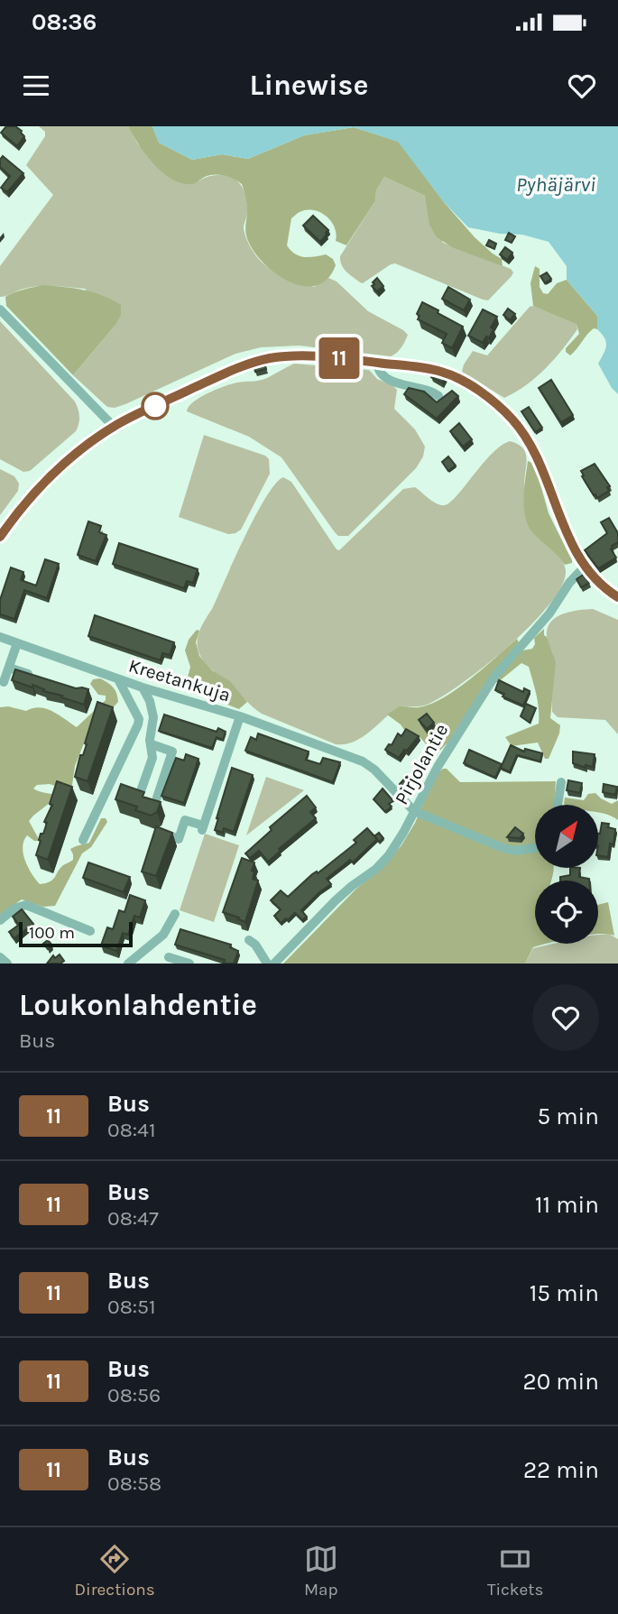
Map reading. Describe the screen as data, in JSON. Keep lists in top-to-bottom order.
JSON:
{
  "streets": {
    "street": ["Kreetankuja", "Pirjolantie"]
  },
  "crossings": [
    ["Kreetankuja", "Pirjolantie"]
  ],
  "water": ["Pyhäjärvi"],
  "lines": ["bus line 11"],
  "scale_bar": "100 m",
  "north": "top right",
  "page": {
    "status": "08:36",
    "header": "Linewise",
    "on_map": "11",
    "scale": "100 m",
    "heading": ["Loukonlahdentie", "Bus"],
    "list": [
      {
        "mark": "11",
        "name": "Bus",
        "note": "08:41",
        "value": "5 min"
      },
      {
        "mark": "11",
        "name": "Bus",
        "note": "08:47",
        "value": "11 min"
      },
      {
        "mark": "11",
        "name": "Bus",
        "note": "08:51",
        "value": "15 min"
      },
      {
        "mark": "11",
        "name": "Bus",
        "note": "08:56",
        "value": "20 min"
      },
      {
        "mark": "11",
        "name": "Bus",
        "note": "08:58",
        "value": "22 min"
      }
    ],
    "tabs": ["Directions", "Map", "Tickets"]
  }
}
